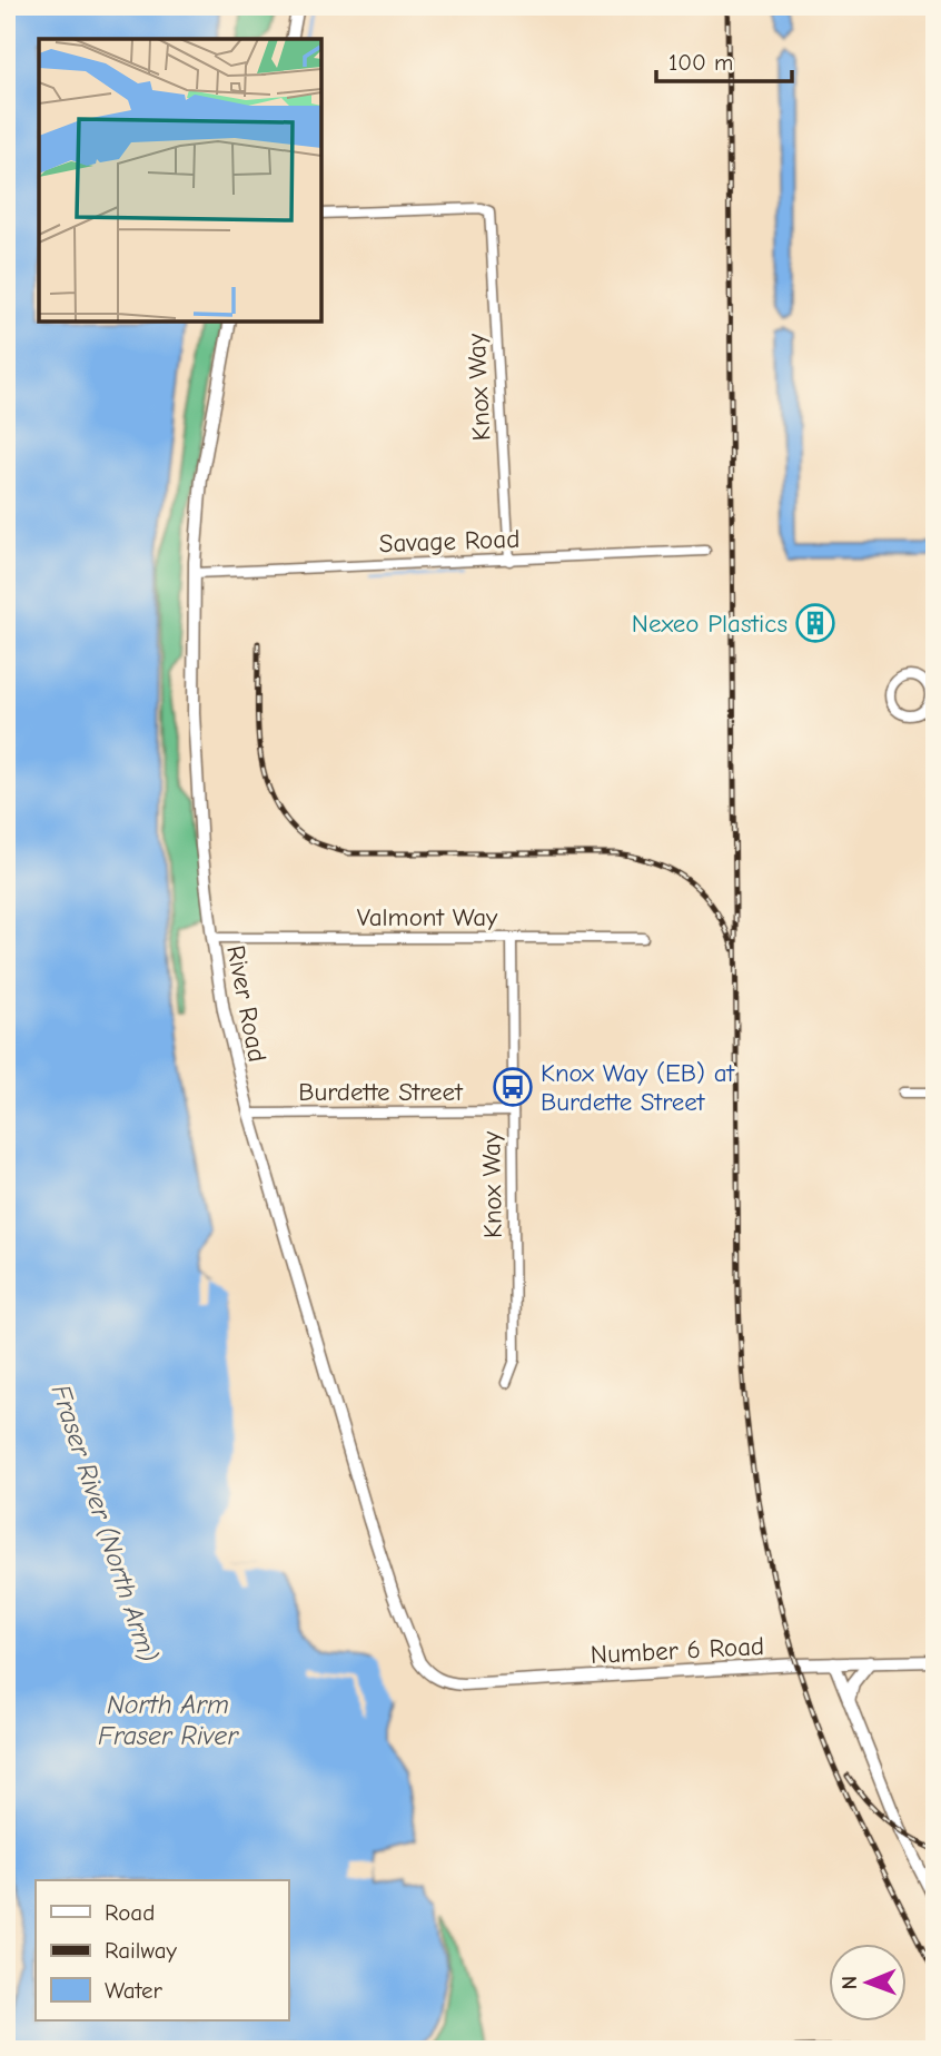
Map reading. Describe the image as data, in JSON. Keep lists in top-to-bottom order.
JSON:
{
  "streets": {
    "street": [
      "Knox Way",
      "Savage Road",
      "Valmont Way",
      "River Road",
      "Burdette Street",
      "Number 6 Road"
    ]
  },
  "crossings": [
    ["Knox Way", "Savage Road"],
    ["Knox Way", "Valmont Way"],
    ["Knox Way", "Burdette Street"],
    ["Savage Road", "River Road"],
    ["Valmont Way", "River Road"],
    ["River Road", "Burdette Street"],
    ["River Road", "Number 6 Road"]
  ],
  "water": ["Fraser River (North Arm)", "North Arm Fraser River"],
  "places": {
    "building": ["Nexeo Plastics"],
    "bus stop": ["Knox Way (EB) at Burdette Street"]
  },
  "legend": ["Road", "Railway", "Water"],
  "scale_bar": "100 m",
  "north": "left"
}
